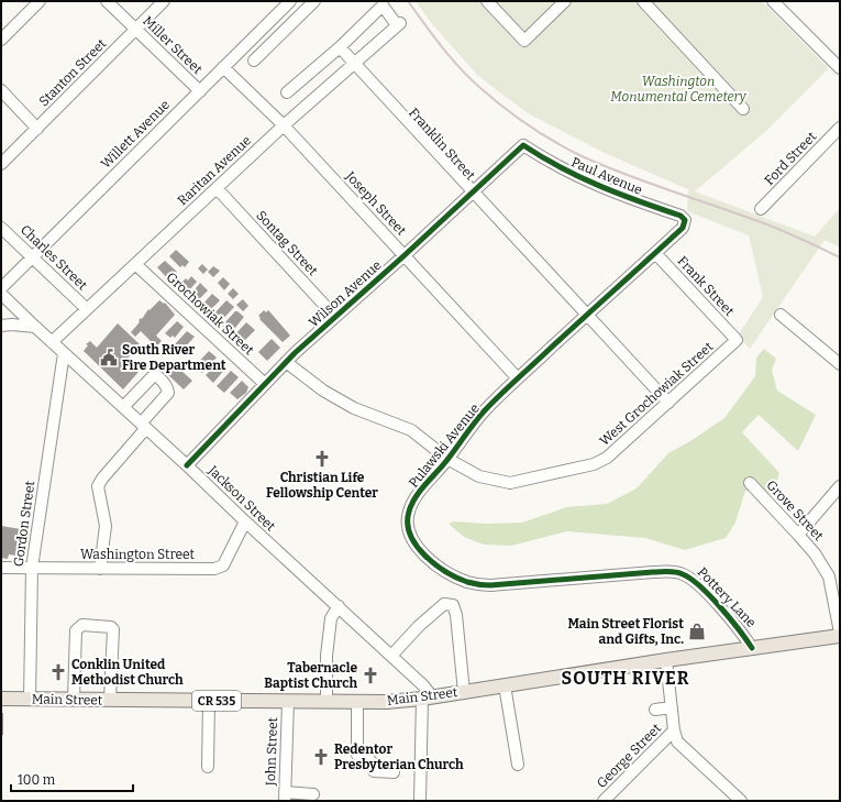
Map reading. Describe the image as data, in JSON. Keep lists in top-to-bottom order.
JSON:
{
  "streets": {
    "main road": ["Main Street", "CR 535"],
    "street": [
      "Miller Street",
      "Stanton Street",
      "Willett Avenue",
      "Franklin Street",
      "Ford Street",
      "Raritan Avenue",
      "Paul Avenue",
      "Joseph Street",
      "Sontag Street",
      "Charles Street",
      "Frank Street",
      "Wilson Avenue",
      "Grochowiak Street",
      "West Grochowiak Street",
      "Pulawski Avenue",
      "Jackson Street",
      "Grove Street",
      "Gordon Street",
      "Washington Street",
      "Pottery Lane",
      "John Street",
      "George Street"
    ]
  },
  "crossings": [
    ["Miller Street", "Stanton Street"],
    ["Miller Street", "Willett Avenue"],
    ["Willett Avenue", "Joseph Street"],
    ["Willett Avenue", "Charles Street"],
    ["Franklin Street", "Raritan Avenue"],
    ["Franklin Street", "Wilson Avenue"],
    ["Franklin Street", "Pulawski Avenue"],
    ["Raritan Avenue", "Joseph Street"],
    ["Raritan Avenue", "Sontag Street"],
    ["Raritan Avenue", "Charles Street"],
    ["Raritan Avenue", "Grochowiak Street"],
    ["Raritan Avenue", "Jackson Street"],
    ["Paul Avenue", "Wilson Avenue"],
    ["Paul Avenue", "Pulawski Avenue"],
    ["Joseph Street", "Wilson Avenue"],
    ["Joseph Street", "Pulawski Avenue"],
    ["Sontag Street", "Wilson Avenue"],
    ["Frank Street", "West Grochowiak Street"],
    ["Frank Street", "Pulawski Avenue"],
    ["Wilson Avenue", "Grochowiak Street"],
    ["Wilson Avenue", "West Grochowiak Street"],
    ["Wilson Avenue", "Jackson Street"],
    ["West Grochowiak Street", "Pulawski Avenue"],
    ["Pulawski Avenue", "Pottery Lane"],
    ["Jackson Street", "Gordon Street"],
    ["Jackson Street", "Washington Street"],
    ["Jackson Street", "Main Street"],
    ["Gordon Street", "Washington Street"],
    ["Gordon Street", "Main Street"],
    ["Pottery Lane", "Main Street"],
    ["Main Street", "John Street"]
  ],
  "districts": ["SOUTH RIVER"],
  "parks": ["Washington Monumental Cemetery"],
  "places": {
    "public building": ["South River Fire Department"],
    "church": [
      "Christian Life Fellowship Center",
      "Conklin United Methodist Church",
      "Tabernacle Baptist Church",
      "Redentor Presbyterian Church"
    ],
    "shop": ["Main Street Florist and Gifts, Inc."]
  },
  "scale_bar": "100 m"
}
